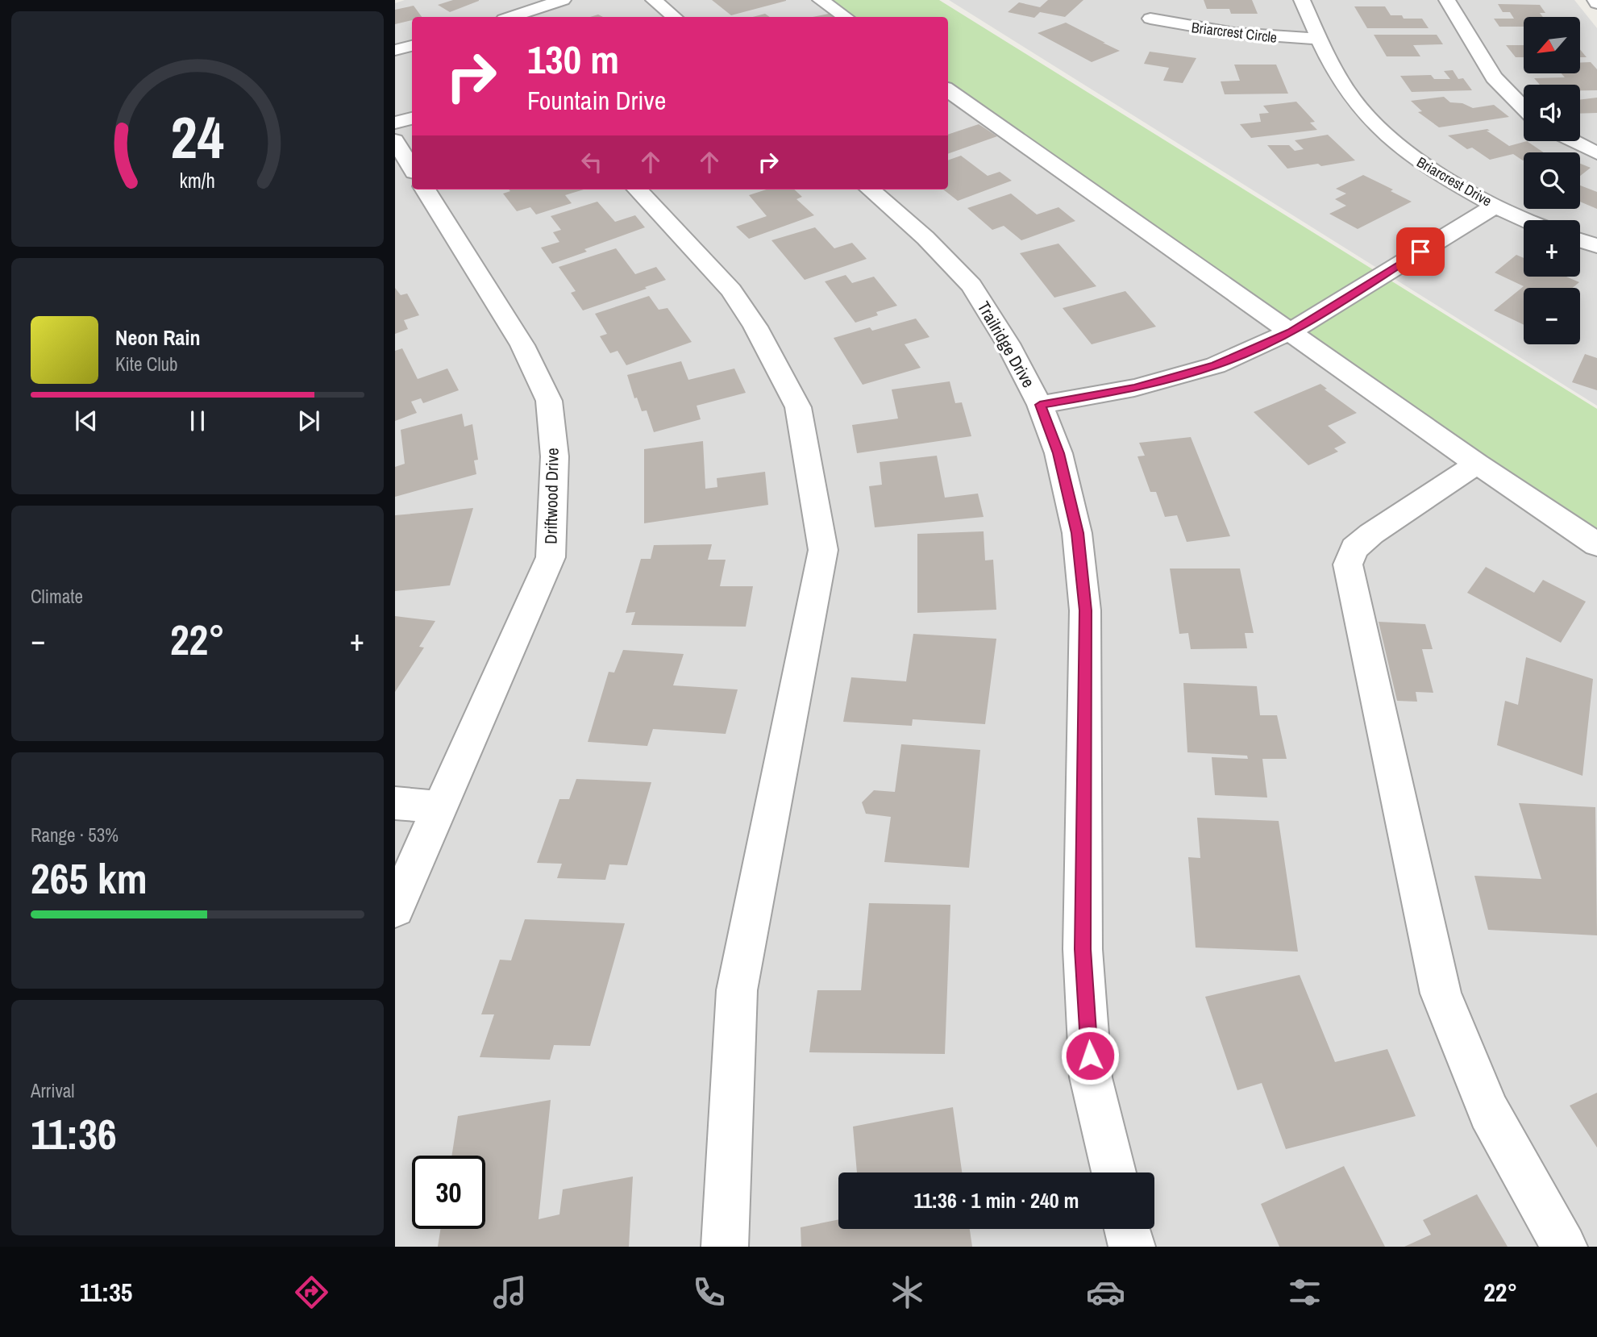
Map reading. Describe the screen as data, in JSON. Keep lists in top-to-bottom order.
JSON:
{
  "streets": {
    "street": [
      "Briarcrest Circle",
      "Briarcrest Drive",
      "Trailridge Drive",
      "Driftwood Drive"
    ]
  },
  "crossings": [
    ["Briarcrest Circle", "Briarcrest Drive"]
  ],
  "north": "bottom left",
  "page": {
    "map_buttons": ["+", "−"],
    "turn": ["130 m", "Fountain Drive"],
    "song": ["Neon Rain", "Kite Club"],
    "tile": [
      "Climate",
      ["Range · 53%", "265 km"],
      ["Arrival", "11:36"]
    ],
    "heat": ["−", "22°", "+"],
    "limit": "30",
    "trip": "11:36 · 1 min · 240 m",
    "tabs": ["11:35", "22°"],
    "gauge": ["24", "km/h"]
  }
}
